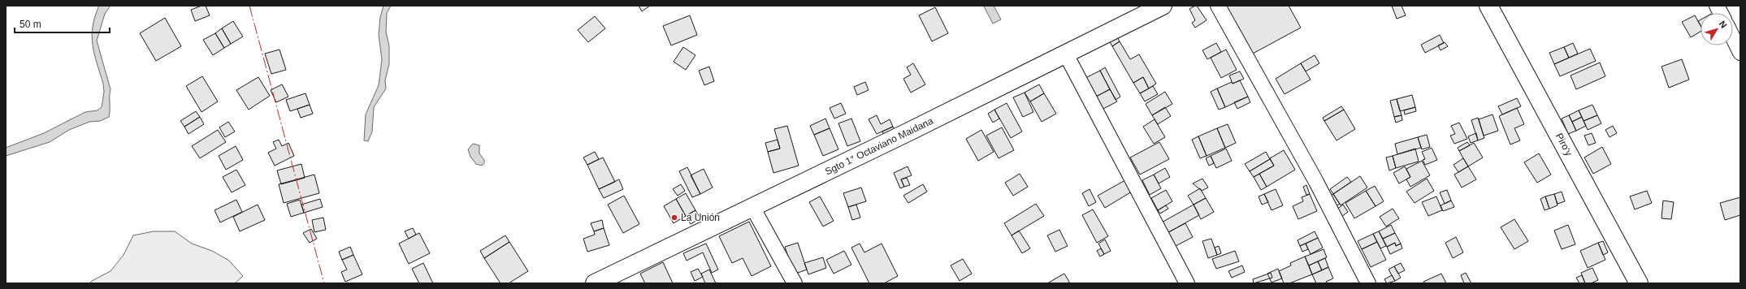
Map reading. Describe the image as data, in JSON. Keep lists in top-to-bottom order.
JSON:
{
  "streets": {
    "main road": ["Piro'y", "Sgto 1° Octaviano Maidana"]
  },
  "places": ["La Unión"],
  "scale_bar": "50 m",
  "north": "top right"
}
